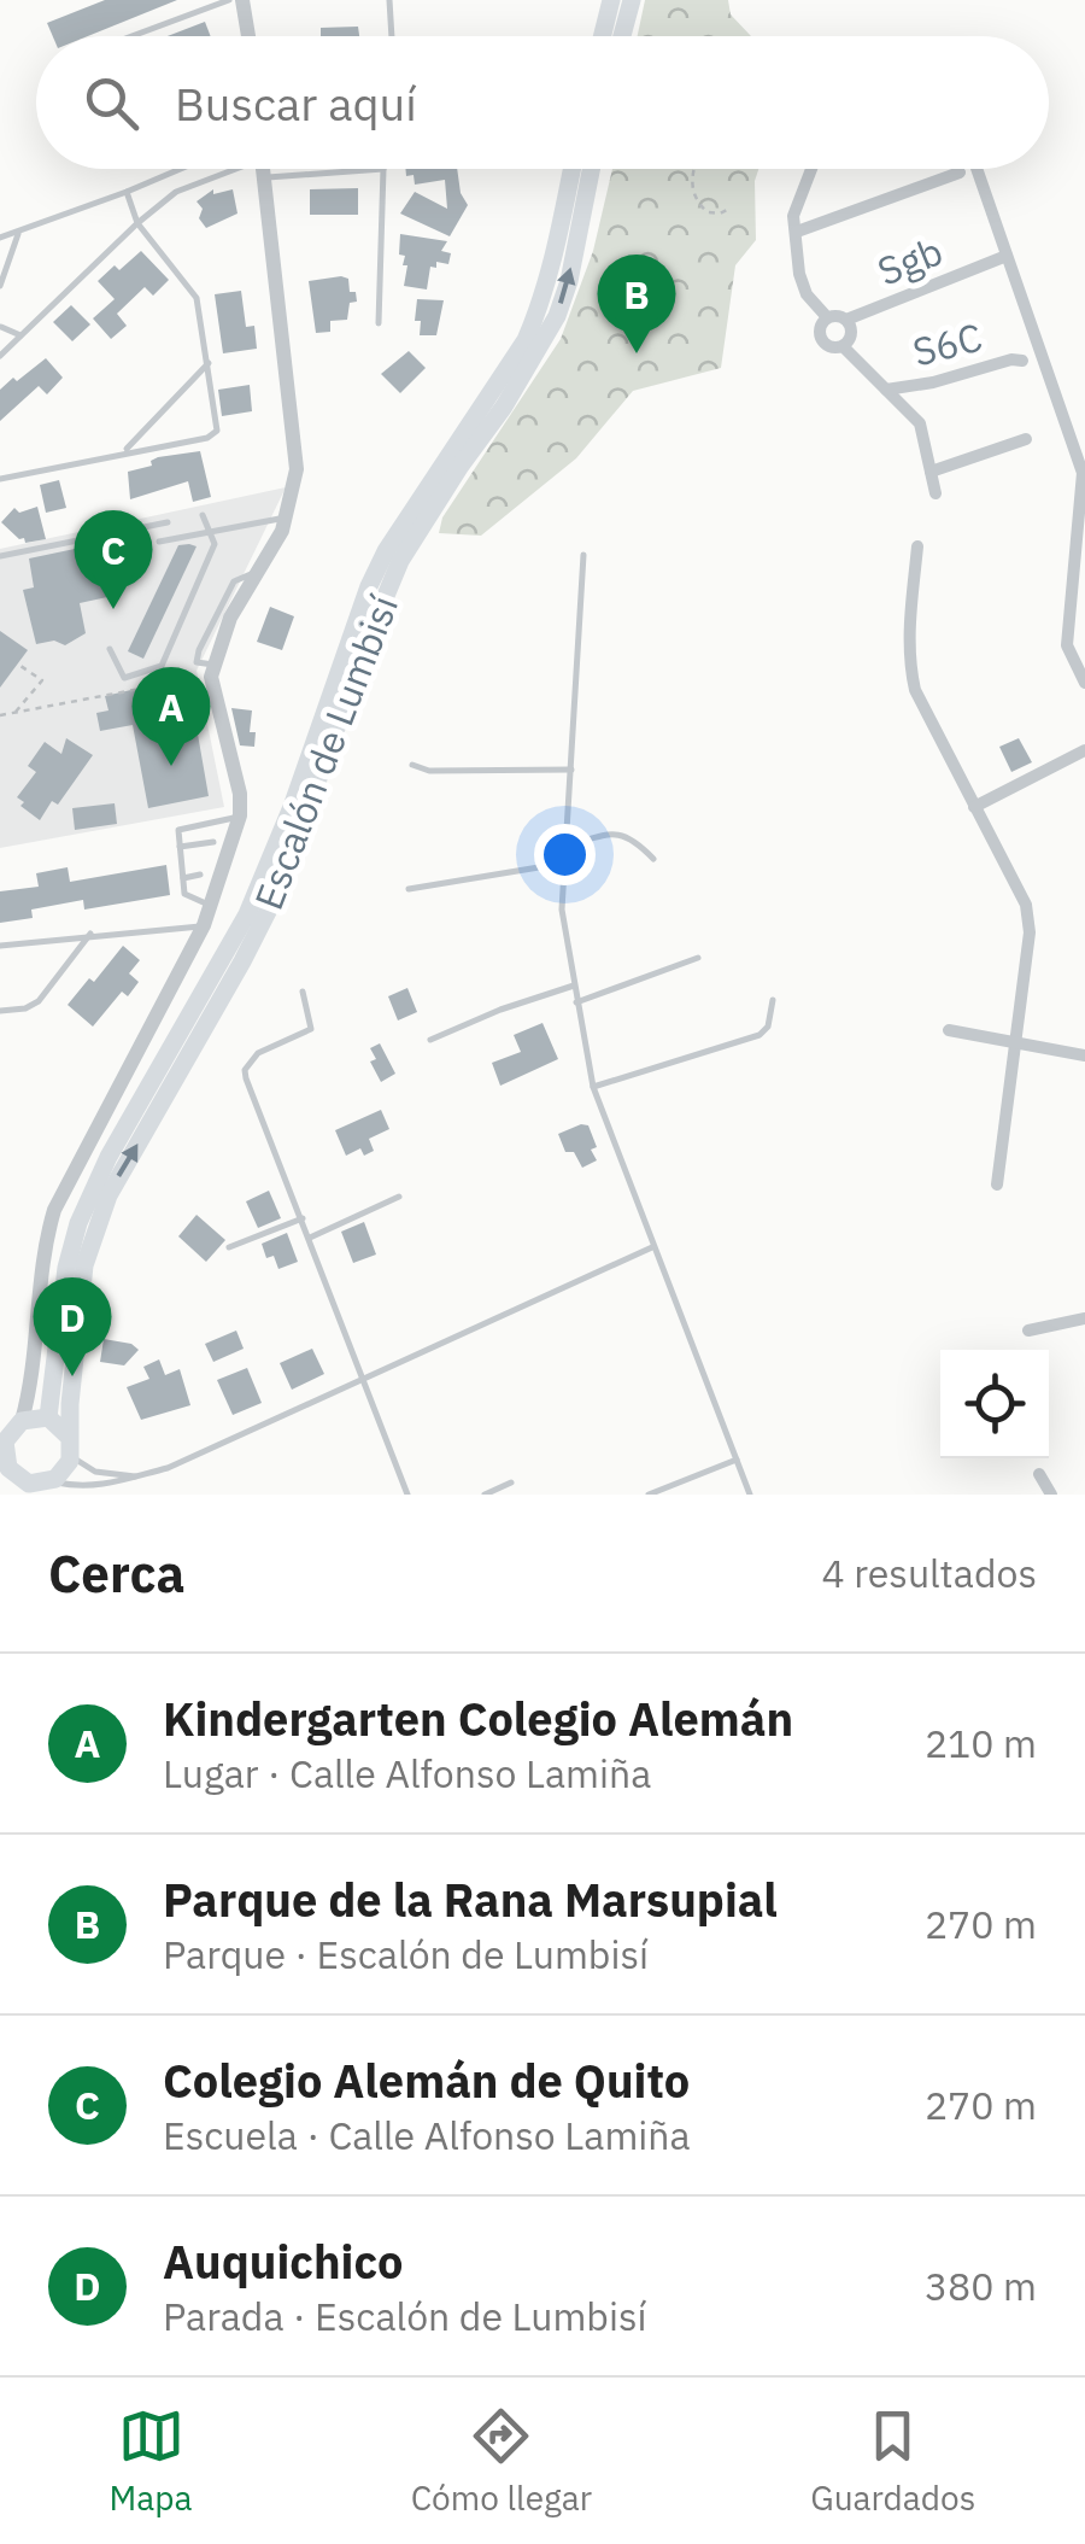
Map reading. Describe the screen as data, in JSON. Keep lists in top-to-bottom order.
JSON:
{
  "streets": {
    "main road": ["Escalón de Lumbisí"],
    "street": ["Sgb", "S6C"]
  },
  "page": {
    "search": "Buscar aquí",
    "pins": [
      "B",
      "C",
      "A",
      "D"
    ],
    "heading": ["Cerca", "4 resultados"],
    "list": [
      {
        "mark": "A",
        "name": "Kindergarten Colegio Alemán",
        "note": "Lugar · Calle Alfonso Lamiña",
        "value": "210 m"
      },
      {
        "mark": "B",
        "name": "Parque de la Rana Marsupial",
        "note": "Parque · Escalón de Lumbisí",
        "value": "270 m"
      },
      {
        "mark": "C",
        "name": "Colegio Alemán de Quito",
        "note": "Escuela · Calle Alfonso Lamiña",
        "value": "270 m"
      },
      {
        "mark": "D",
        "name": "Auquichico",
        "note": "Parada · Escalón de Lumbisí",
        "value": "380 m"
      }
    ],
    "nav": ["Mapa", "Cómo llegar", "Guardados"]
  }
}
